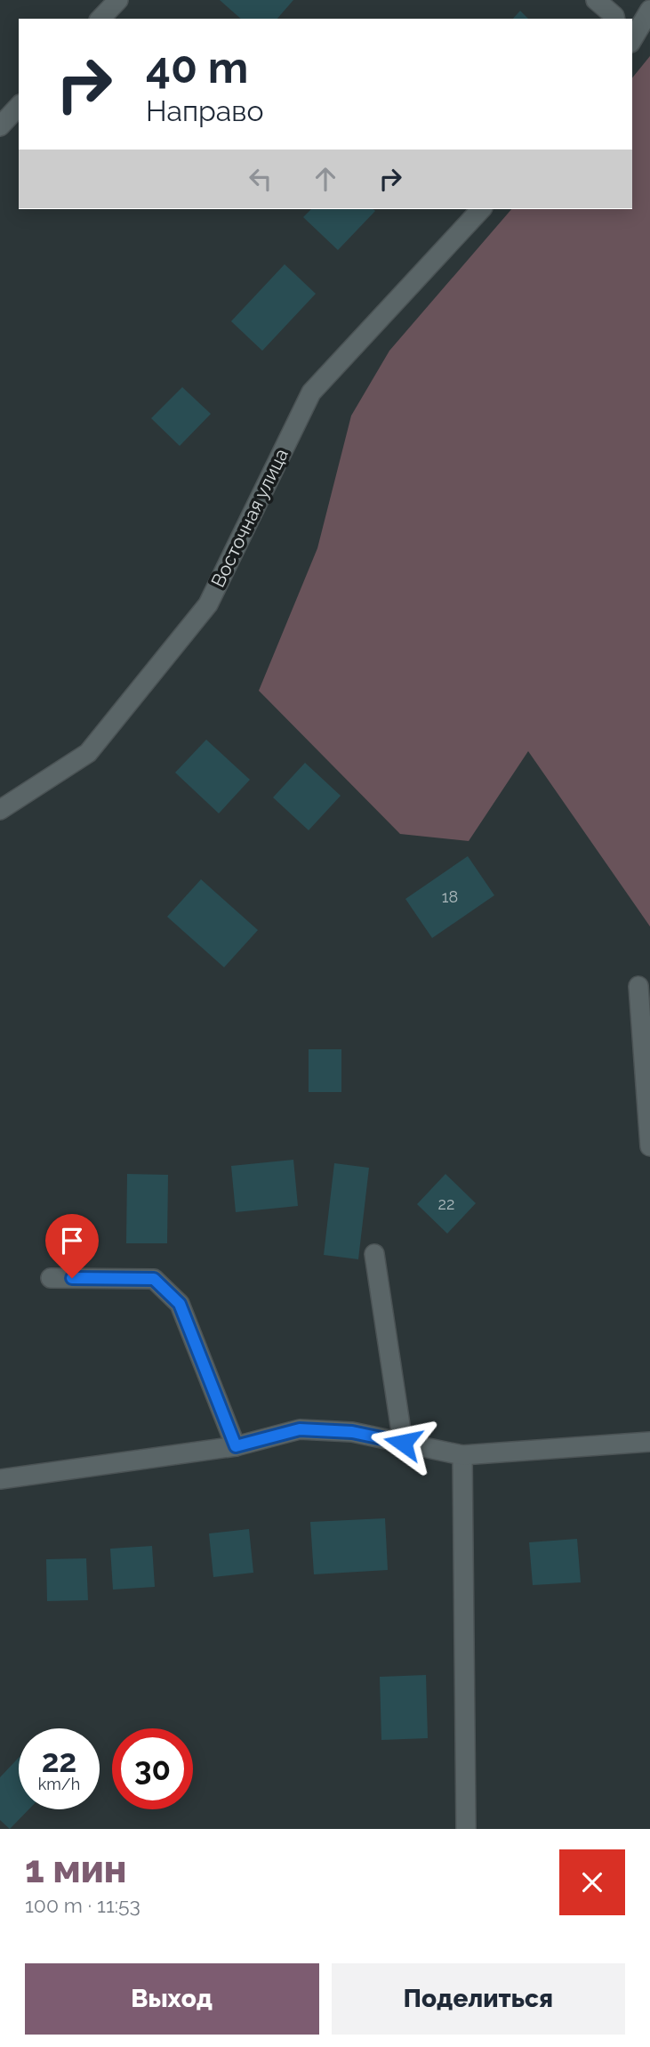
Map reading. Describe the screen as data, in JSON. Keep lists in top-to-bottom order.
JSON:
{
  "streets": {
    "street": ["Восточная улица"]
  },
  "house_numbers": ["18", "22"],
  "page": {
    "turn": ["40 m", "Направо"],
    "speed": "22 km/h",
    "limit": "30",
    "heading": ["1 мин", "100 m · 11:53"],
    "buttons": ["Выход", "Поделиться"]
  }
}
